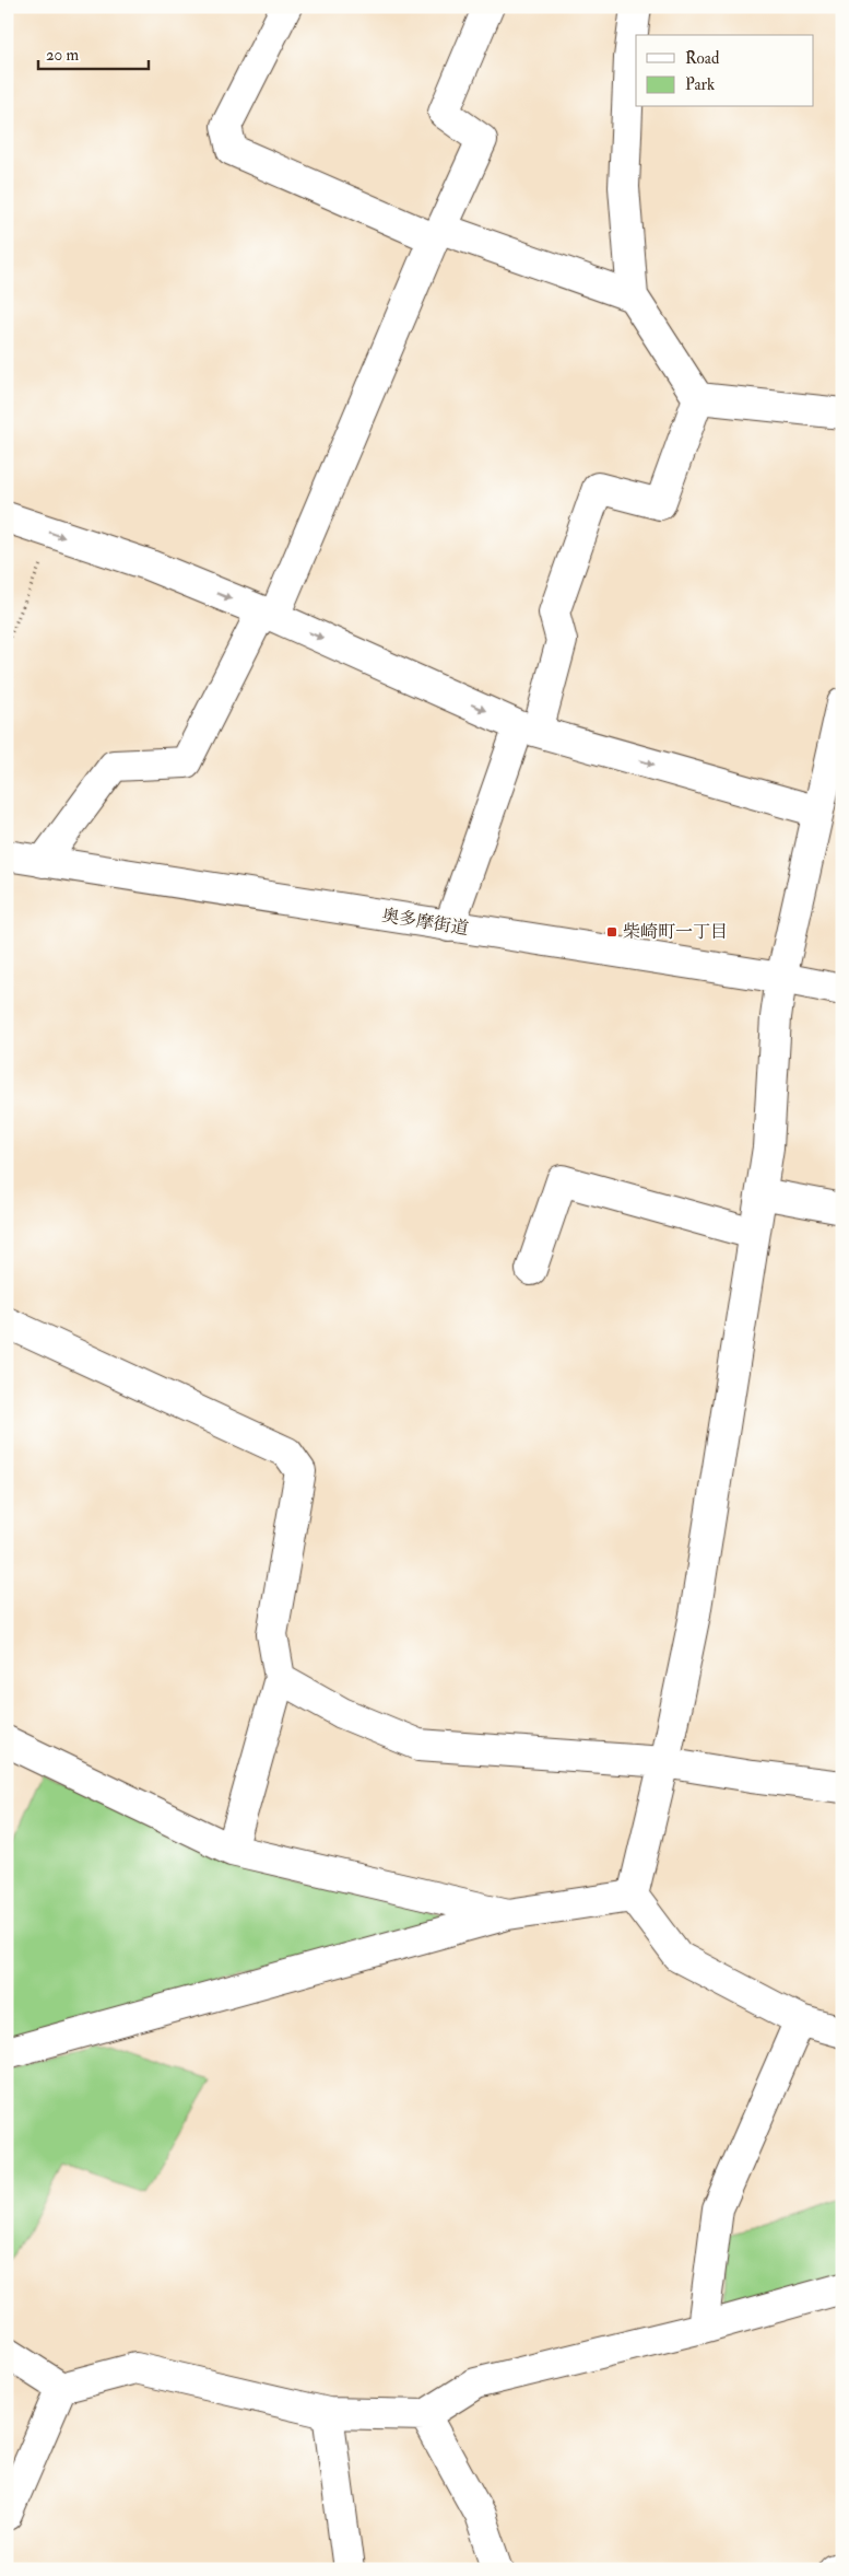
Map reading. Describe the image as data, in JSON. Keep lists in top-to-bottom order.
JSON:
{
  "streets": {
    "street": ["奥多摩街道"]
  },
  "places": {
    "transit": ["柴崎町一丁目"]
  },
  "legend": ["Road", "Park"],
  "scale_bar": "20 m"
}
